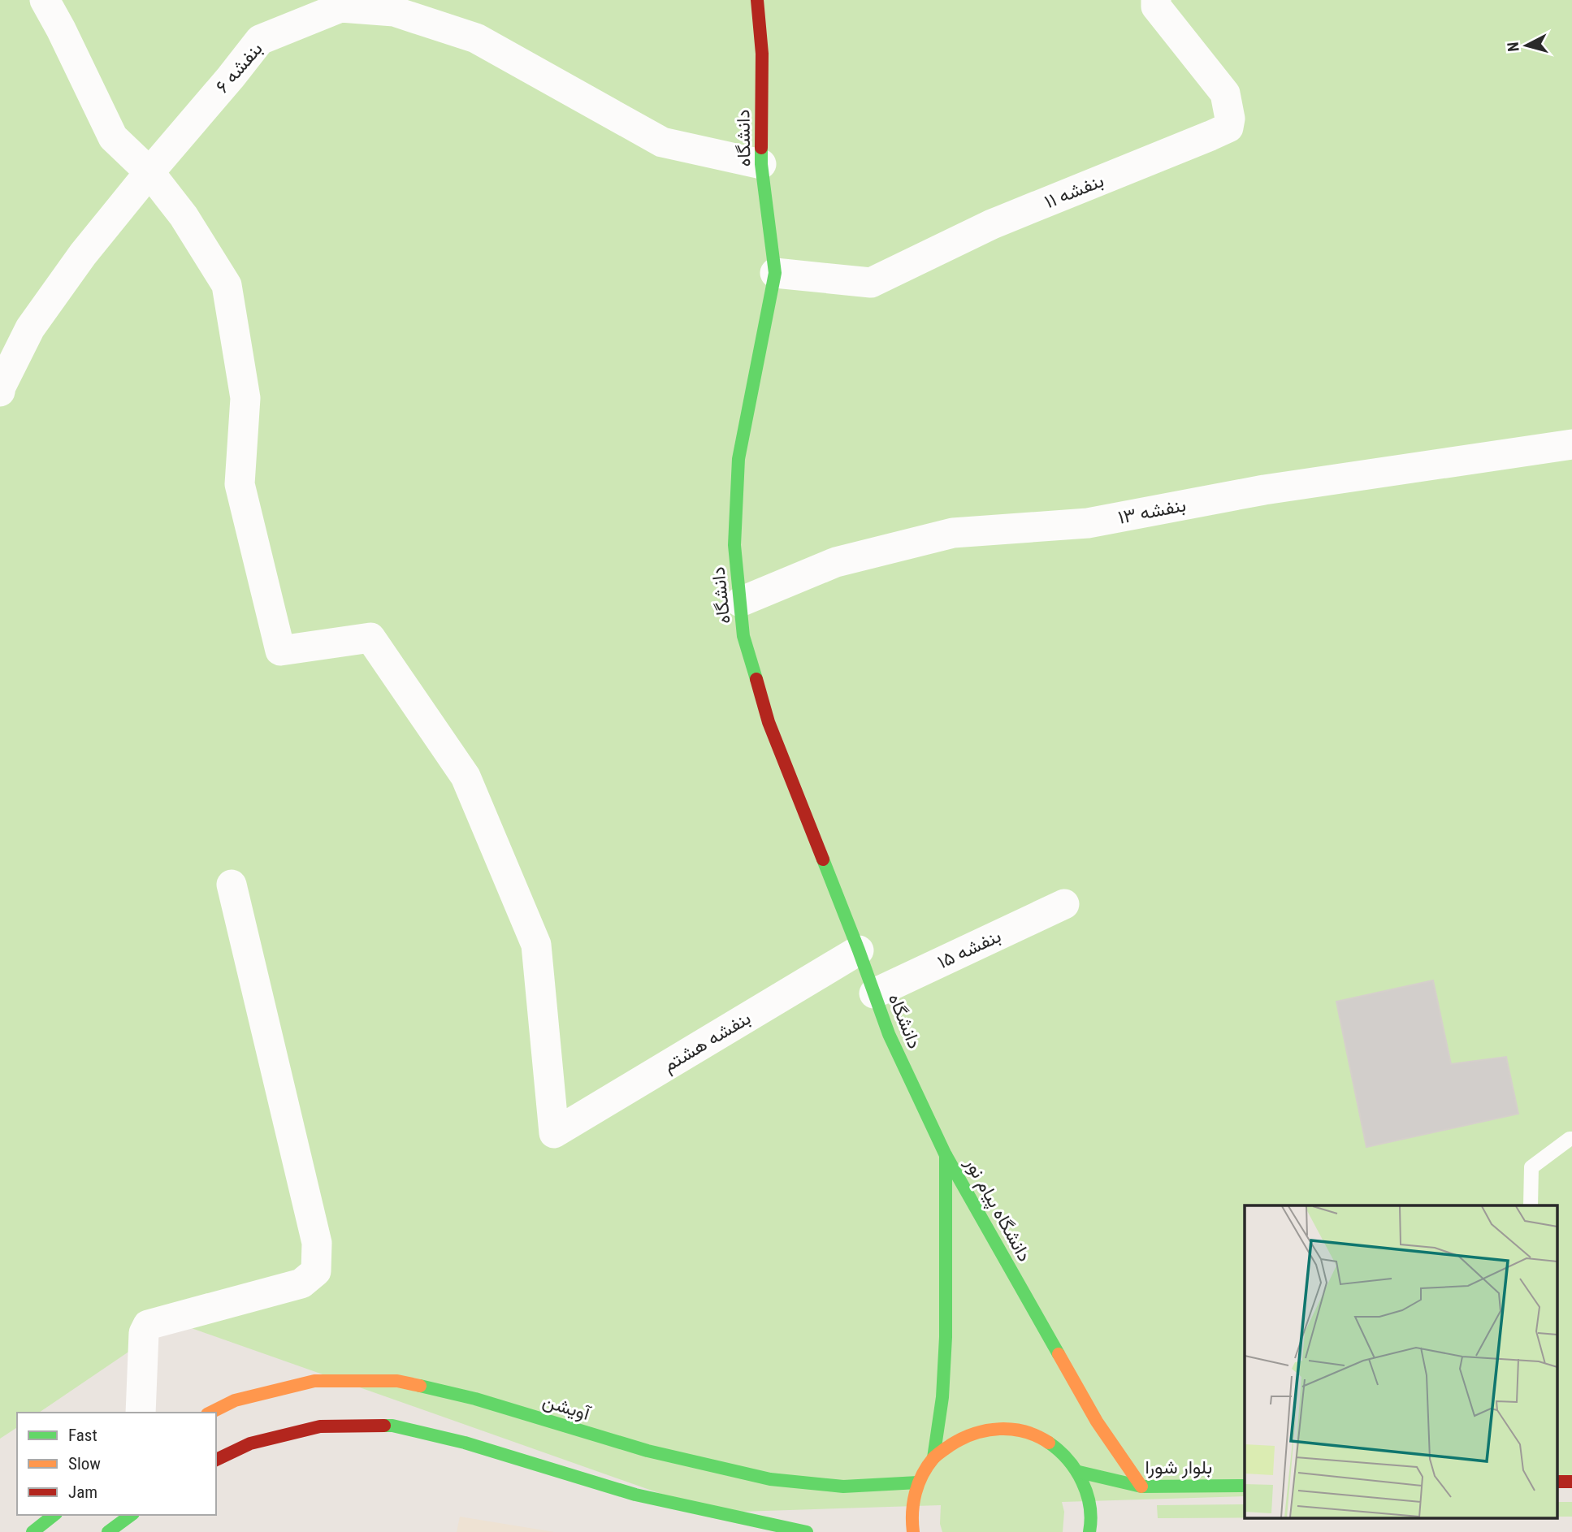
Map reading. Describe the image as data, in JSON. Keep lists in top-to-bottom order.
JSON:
{
  "streets": {
    "main road": [
      "دانشگاه",
      "دانشگاه پیام نور",
      "آویشن",
      "بلوار شورا"
    ],
    "street": [
      "بنفشه ۶",
      "بنفشه ۱۱",
      "بنفشه ۱۳",
      "بنفشه ۱۵",
      "بنفشه هشتم"
    ]
  },
  "crossings": [
    ["بنفشه ۶", "دانشگاه"],
    ["بنفشه ۶", "بنفشه هشتم"],
    ["دانشگاه", "بنفشه ۱۱"],
    ["دانشگاه", "بنفشه ۱۳"],
    ["دانشگاه", "بنفشه ۱۵"],
    ["دانشگاه", "بنفشه هشتم"],
    ["دانشگاه", "دانشگاه پیام نور"],
    ["دانشگاه پیام نور", "بلوار شورا"]
  ],
  "legend": ["Fast", "Slow", "Jam"],
  "north": "left"
}
